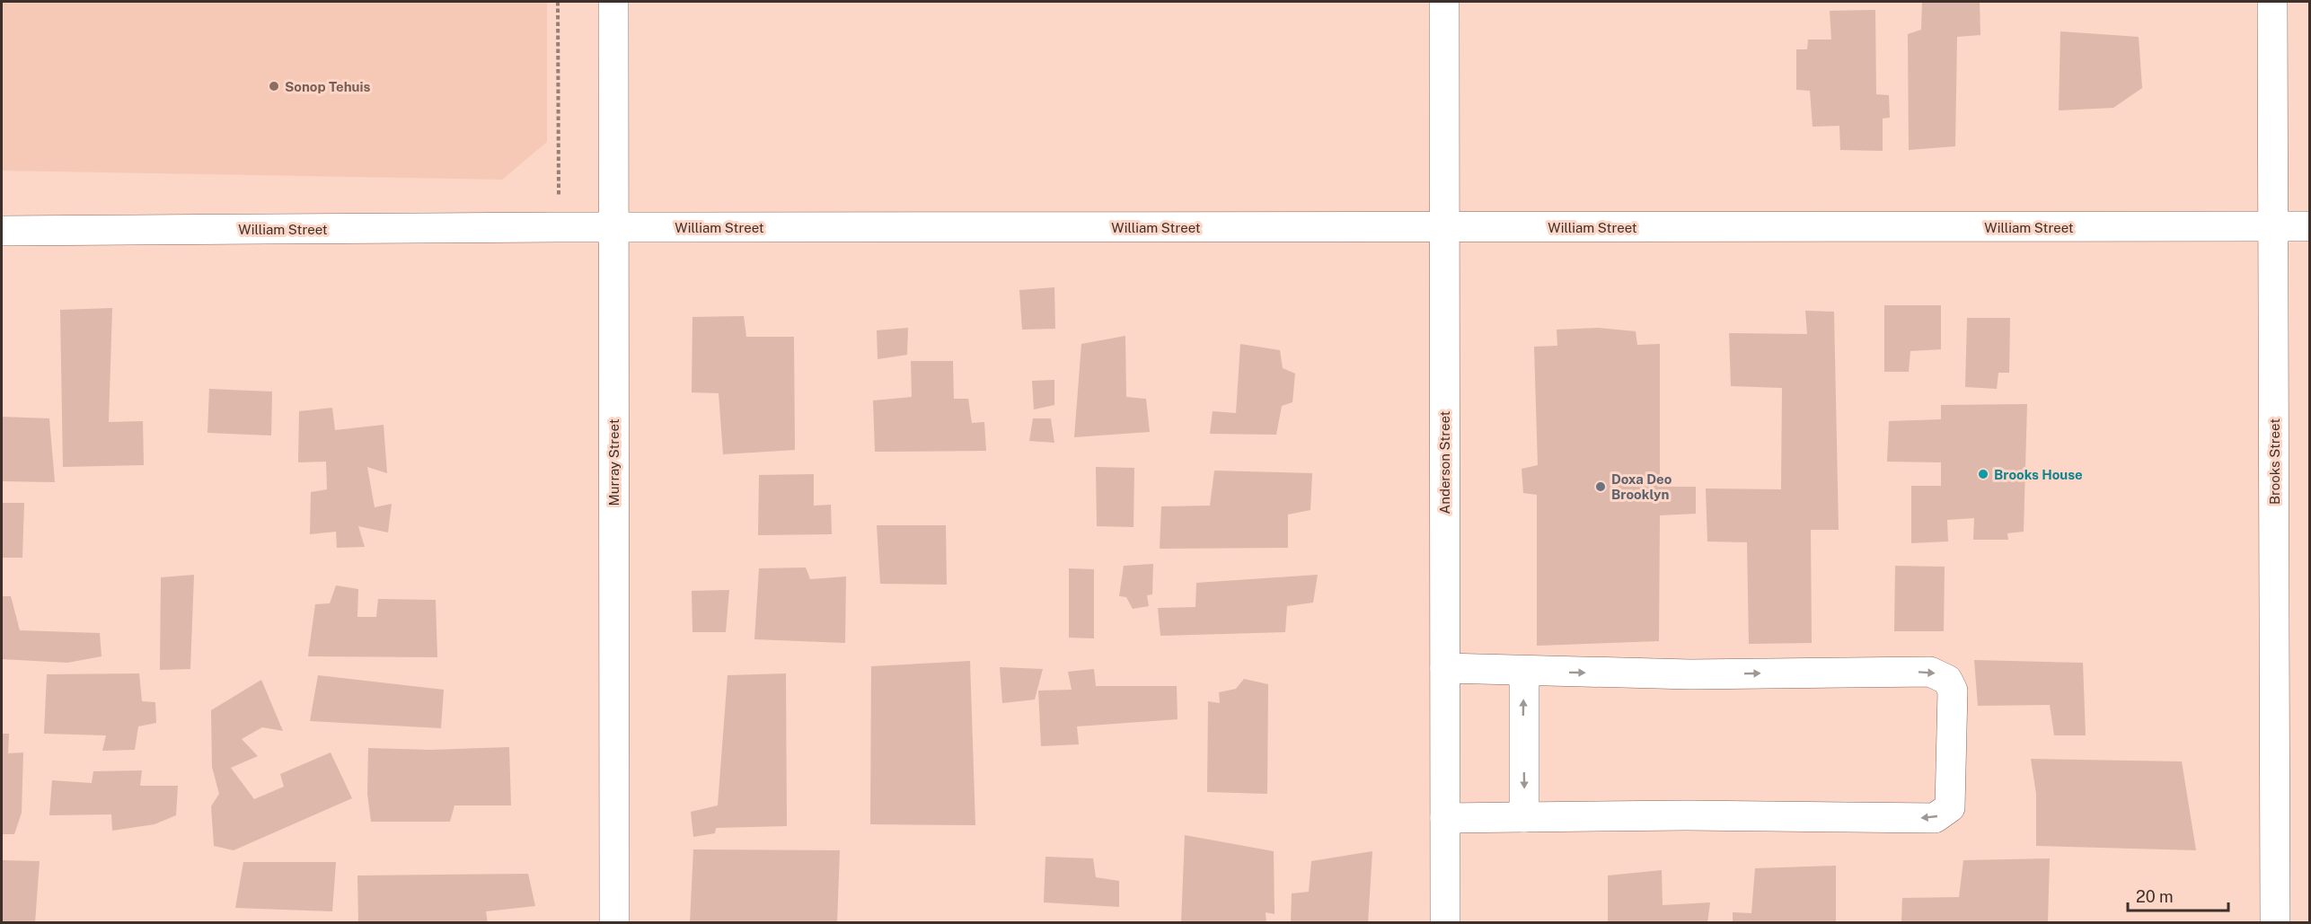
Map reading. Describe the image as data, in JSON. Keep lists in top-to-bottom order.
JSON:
{
  "streets": {
    "street": [
      "William Street",
      "Brooks Street",
      "Murray Street",
      "Anderson Street"
    ]
  },
  "crossings": [
    ["William Street", "Brooks Street"],
    ["William Street", "Murray Street"],
    ["William Street", "Anderson Street"]
  ],
  "places": ["Sonop Tehuis", "Brooks House", "Doxa Deo Brooklyn"],
  "scale_bar": "20 m"
}
